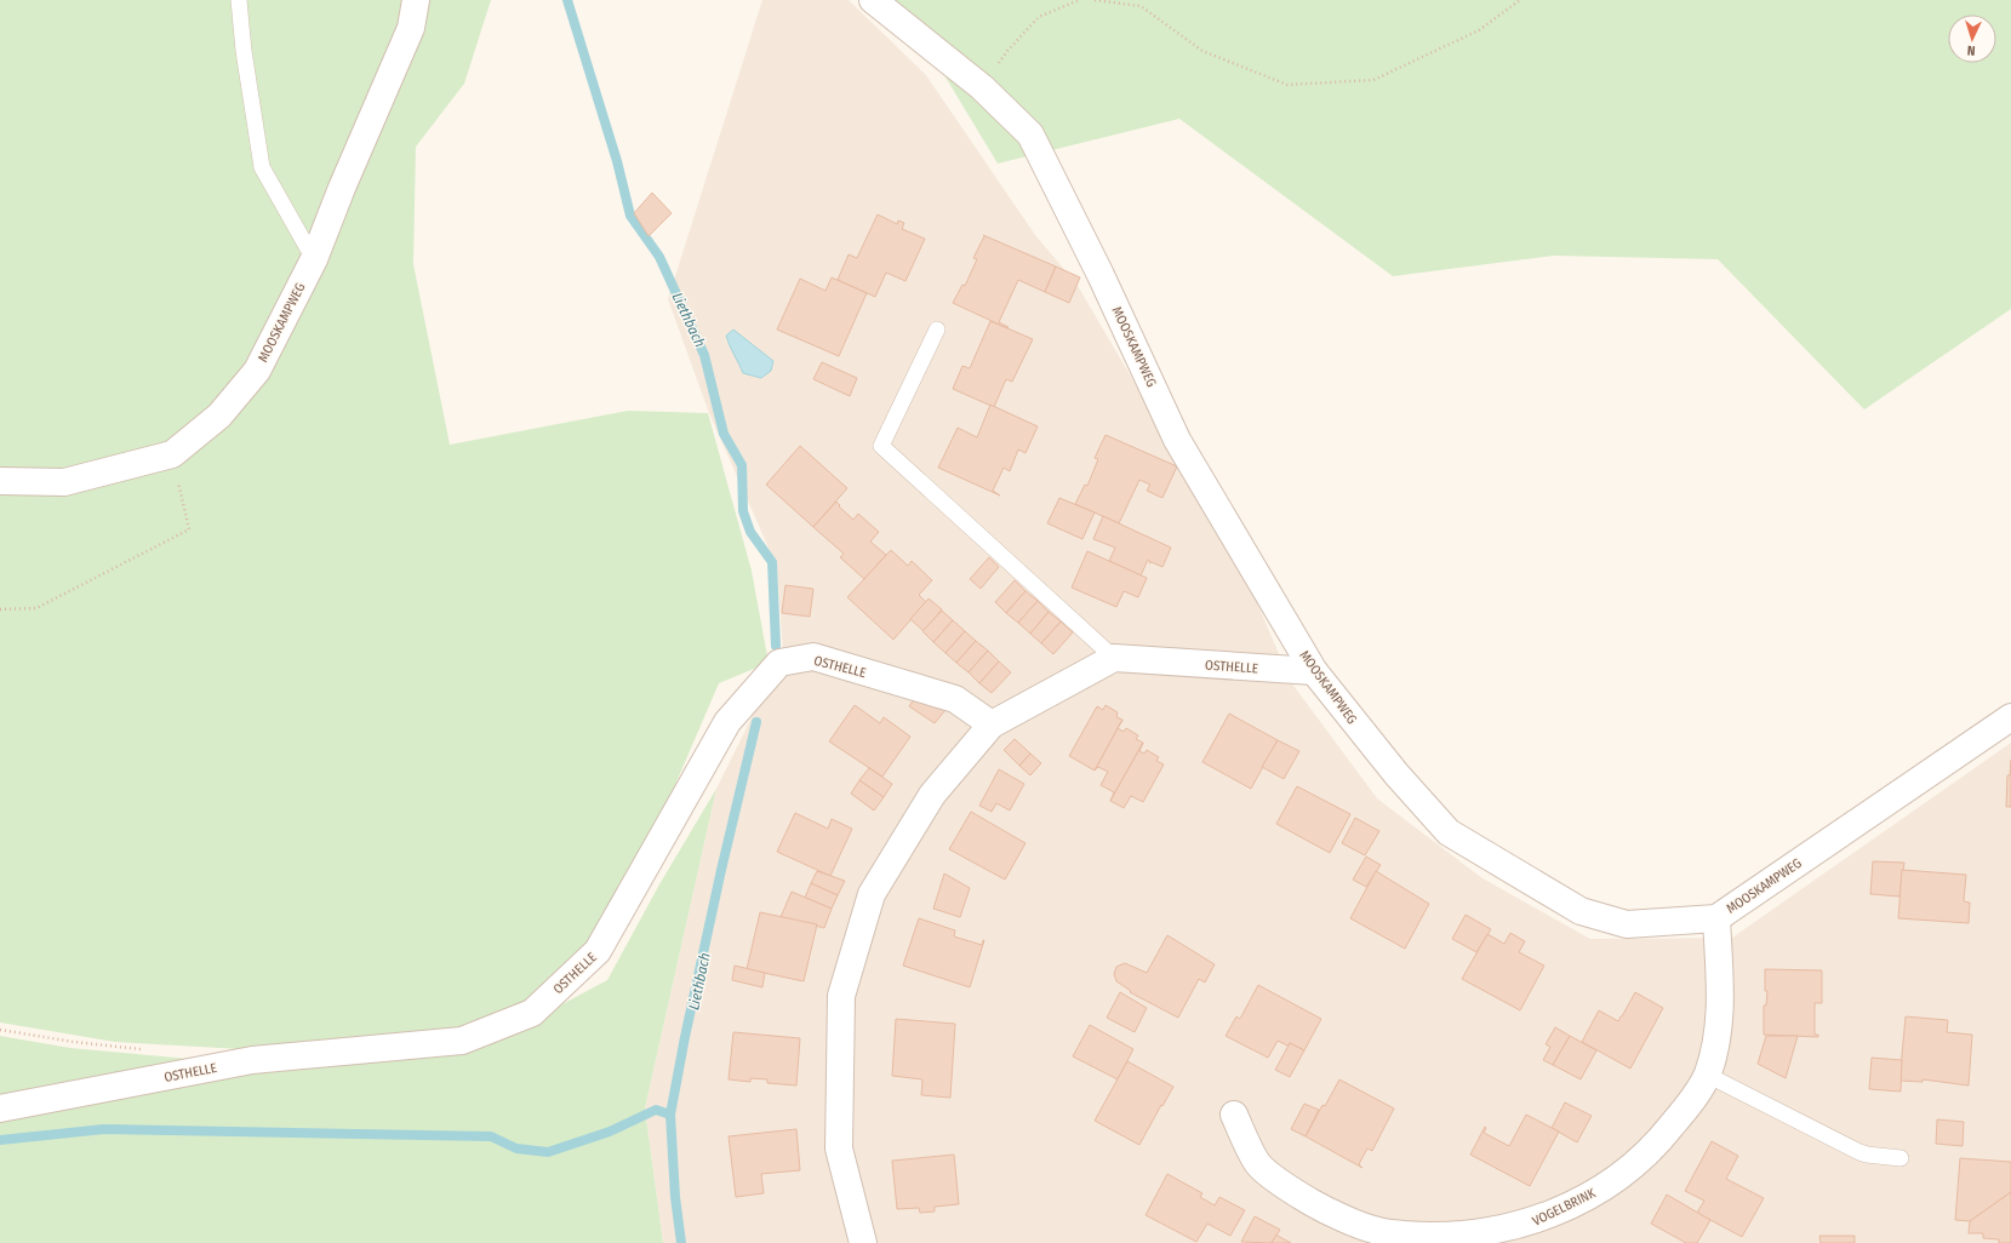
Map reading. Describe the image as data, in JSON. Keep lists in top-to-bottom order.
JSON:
{
  "streets": {
    "street": ["MOOSKAMPWEG", "OSTHELLE", "VOGELBRINK"]
  },
  "crossings": [
    ["MOOSKAMPWEG", "OSTHELLE"],
    ["MOOSKAMPWEG", "VOGELBRINK"]
  ],
  "water": ["Liethbach"],
  "north": "bottom"
}
